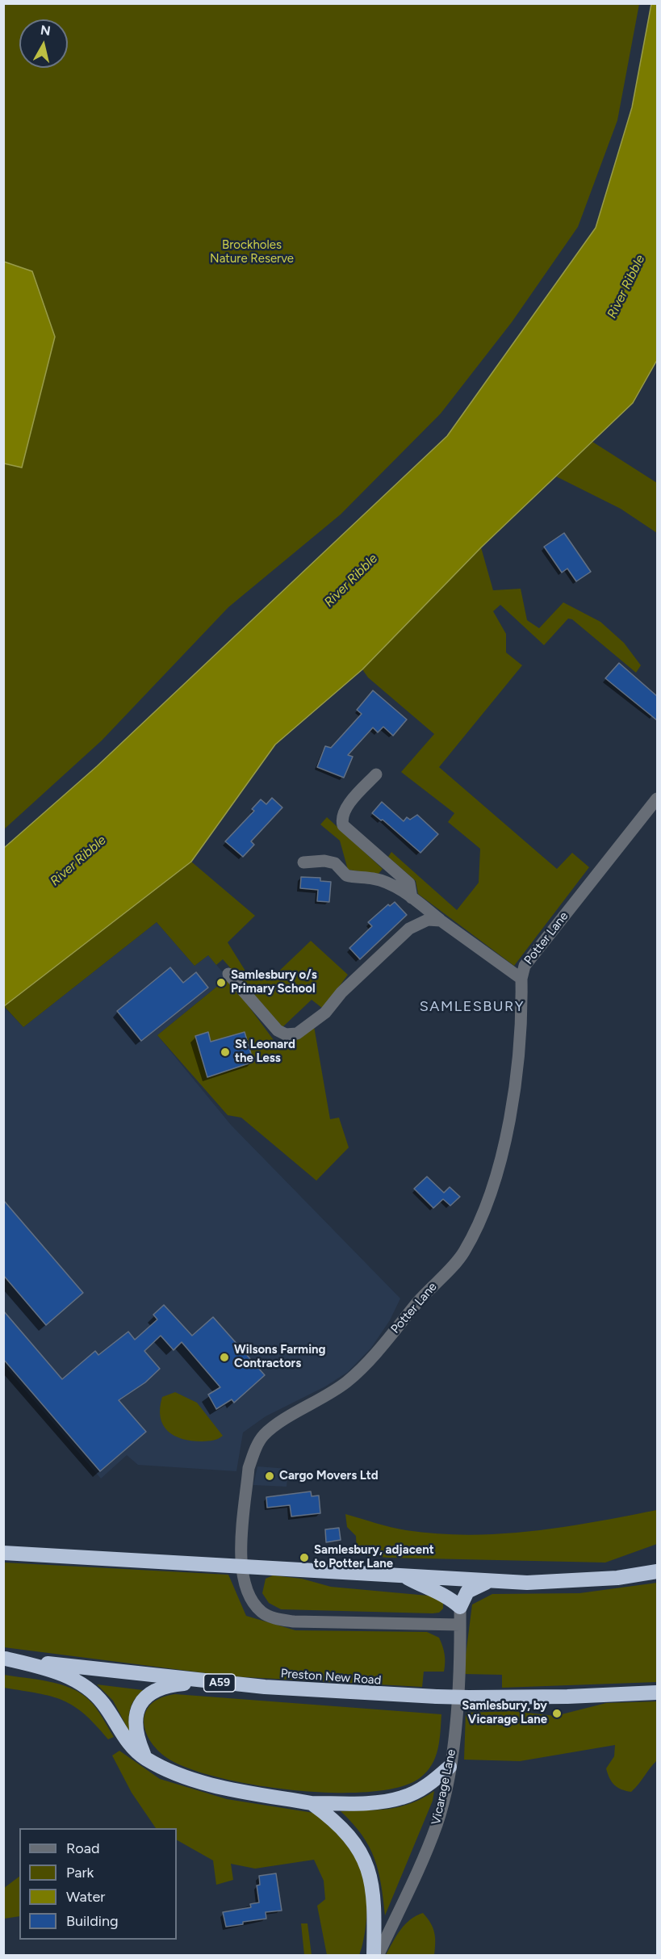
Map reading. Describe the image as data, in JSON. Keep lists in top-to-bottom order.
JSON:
{
  "streets": {
    "highway": ["Preston New Road", "A59"],
    "street": ["Potter Lane", "Vicarage Lane"]
  },
  "crossings": [
    ["Potter Lane", "Vicarage Lane"]
  ],
  "districts": ["SAMLESBURY"],
  "water": ["River Ribble"],
  "parks": ["Brockholes Nature Reserve"],
  "places": [
    "Samlesbury o/s Primary School",
    "St Leonard the Less",
    "Wilsons Farming Contractors",
    "Cargo Movers Ltd",
    "Samlesbury, adjacent to Potter Lane",
    "Samlesbury, by Vicarage Lane"
  ],
  "legend": [
    "Road",
    "Park",
    "Water",
    "Building"
  ],
  "north": "top"
}
